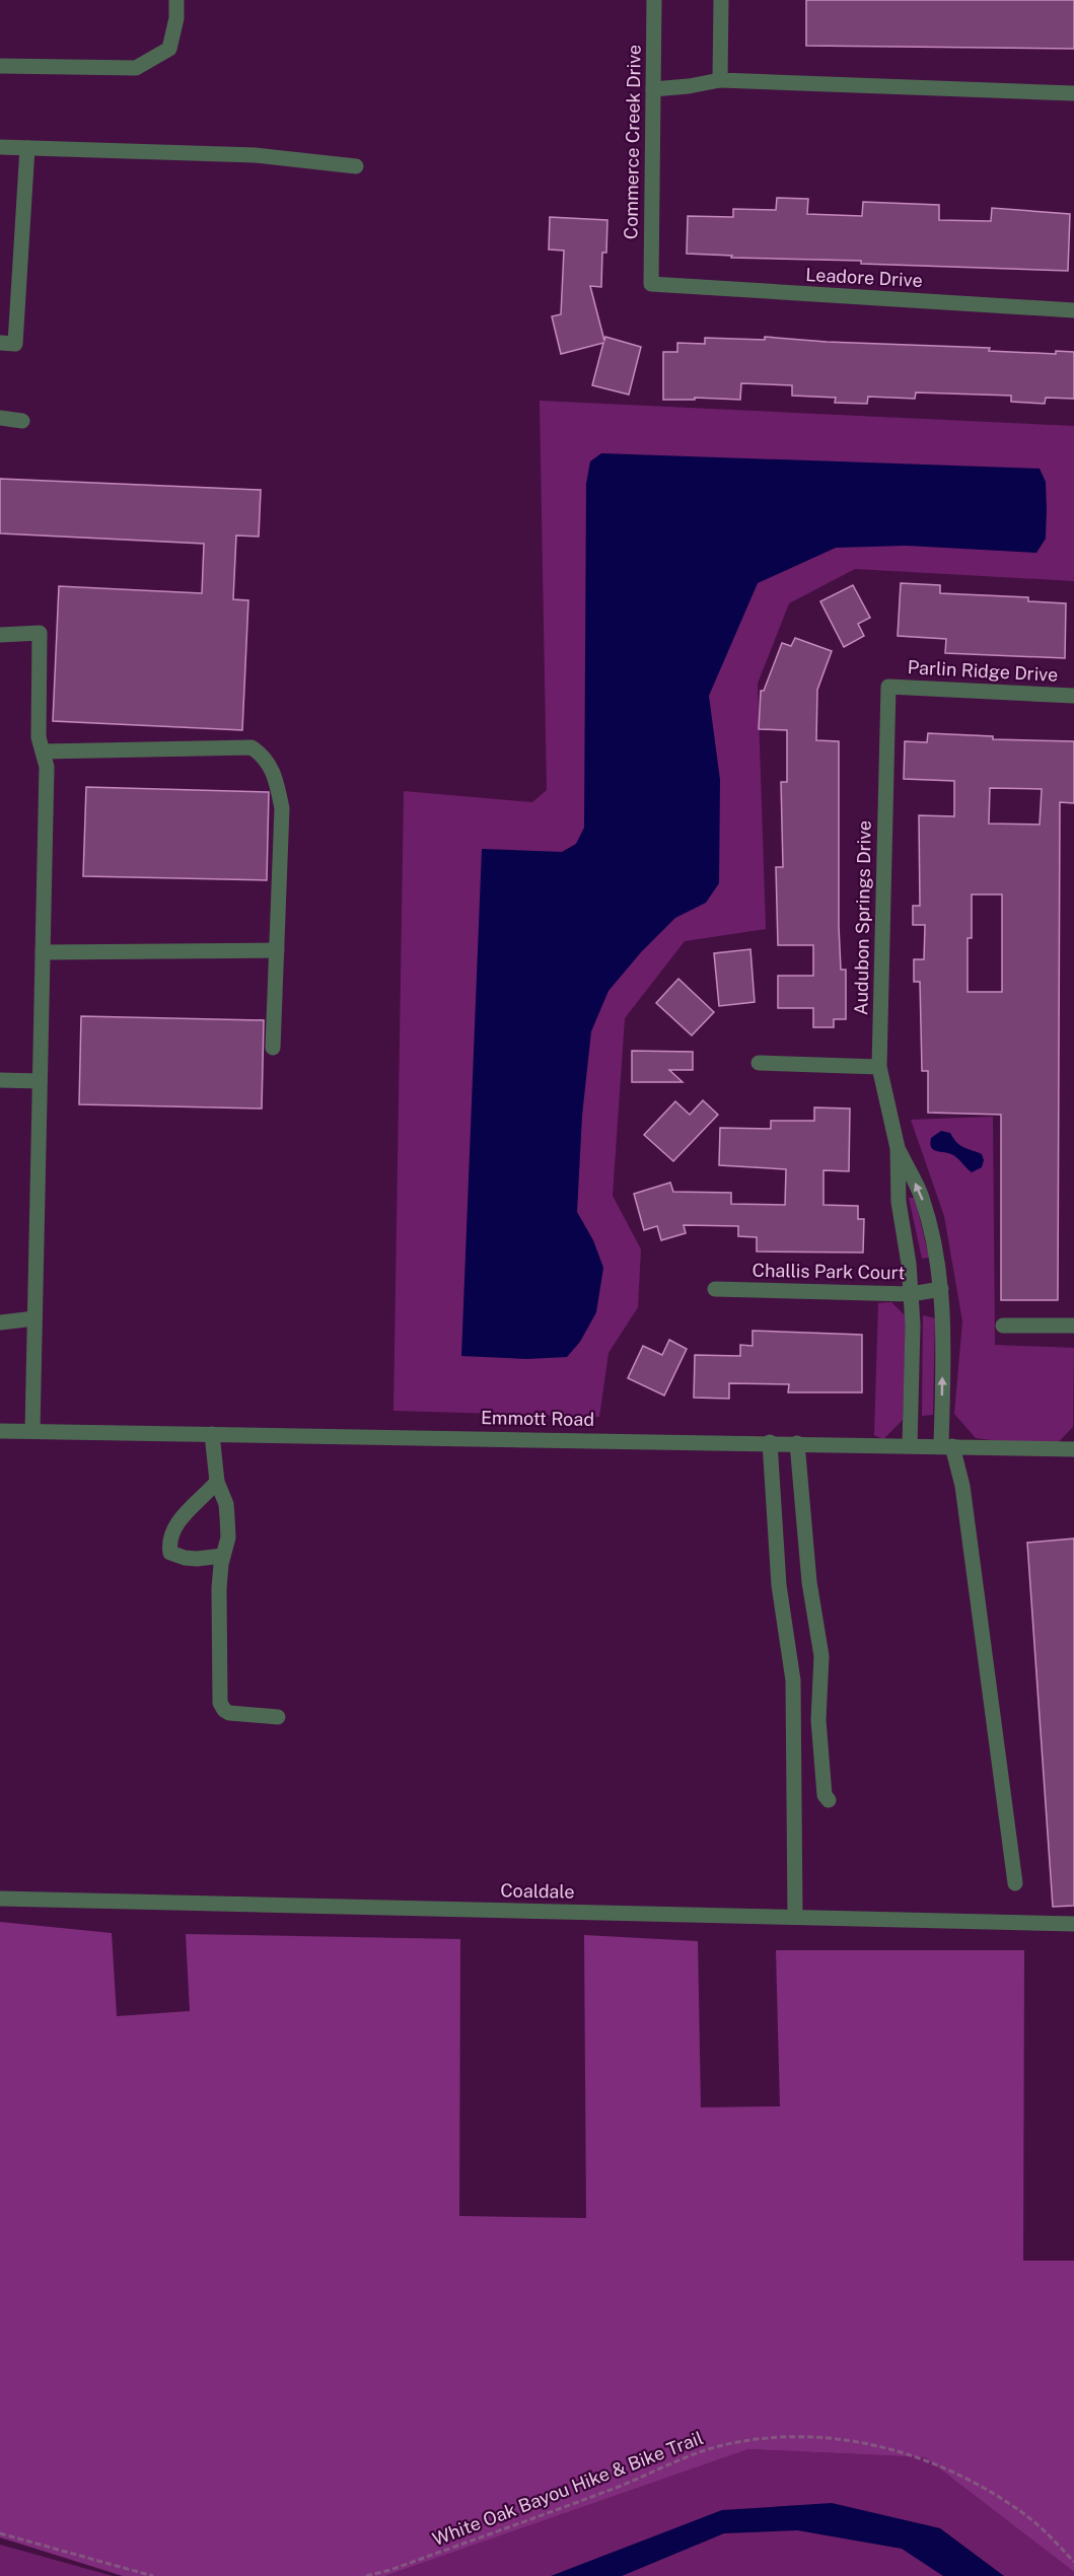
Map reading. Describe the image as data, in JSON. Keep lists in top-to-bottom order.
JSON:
{
  "streets": {
    "street": [
      "Commerce Creek Drive",
      "Leadore Drive",
      "Parlin Ridge Drive",
      "Audubon Springs Drive",
      "Challis Park Court",
      "Emmott Road",
      "Coaldale"
    ],
    "path": ["White Oak Bayou Hike & Bike Trail"]
  },
  "crossings": [
    ["Commerce Creek Drive", "Leadore Drive"],
    ["Parlin Ridge Drive", "Audubon Springs Drive"],
    ["Audubon Springs Drive", "Challis Park Court"],
    ["Audubon Springs Drive", "Emmott Road"]
  ]
}
